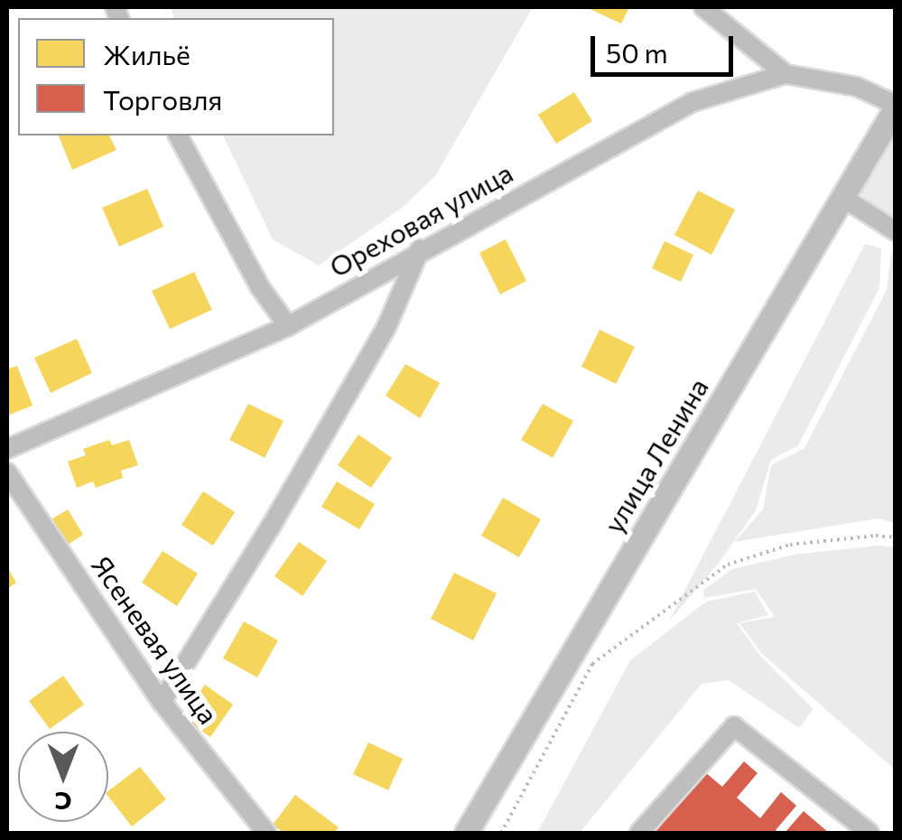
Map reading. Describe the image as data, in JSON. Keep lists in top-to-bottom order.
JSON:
{
  "streets": {
    "main road": ["улица Ленина"],
    "street": ["Ореховая улица", "Ясеневая улица"]
  },
  "legend": ["Жильё", "Торговля"],
  "scale_bar": "50 m",
  "north": "bottom"
}
